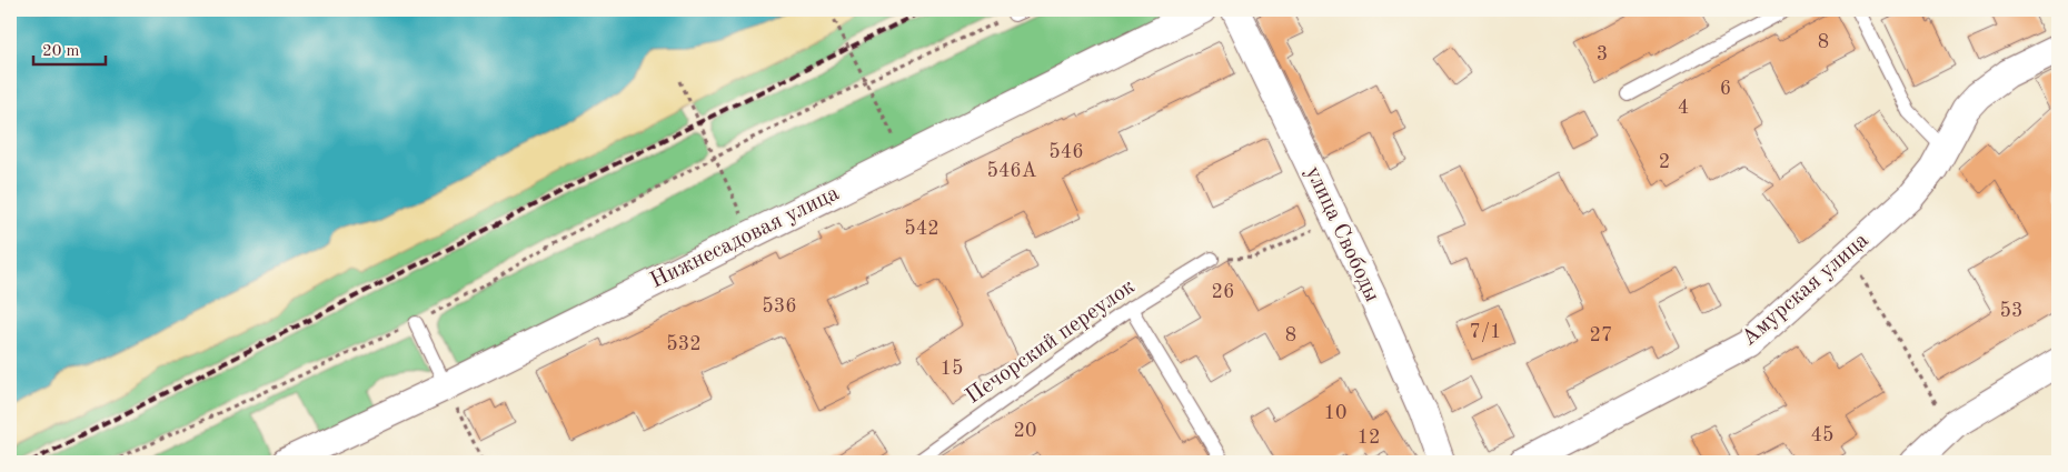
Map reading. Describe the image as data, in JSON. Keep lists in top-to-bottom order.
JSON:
{
  "streets": {
    "street": ["улица Свободы", "Нижнесадовая улица", "Амурская улица"],
    "lane": ["Печорский переулок"]
  },
  "house_numbers": [
    "8",
    "3",
    "6",
    "4",
    "546",
    "2",
    "546А",
    "542",
    "26",
    "536",
    "53",
    "7/1",
    "8",
    "27",
    "532",
    "15",
    "10",
    "20",
    "45",
    "12"
  ],
  "scale_bar": "20 m"
}
